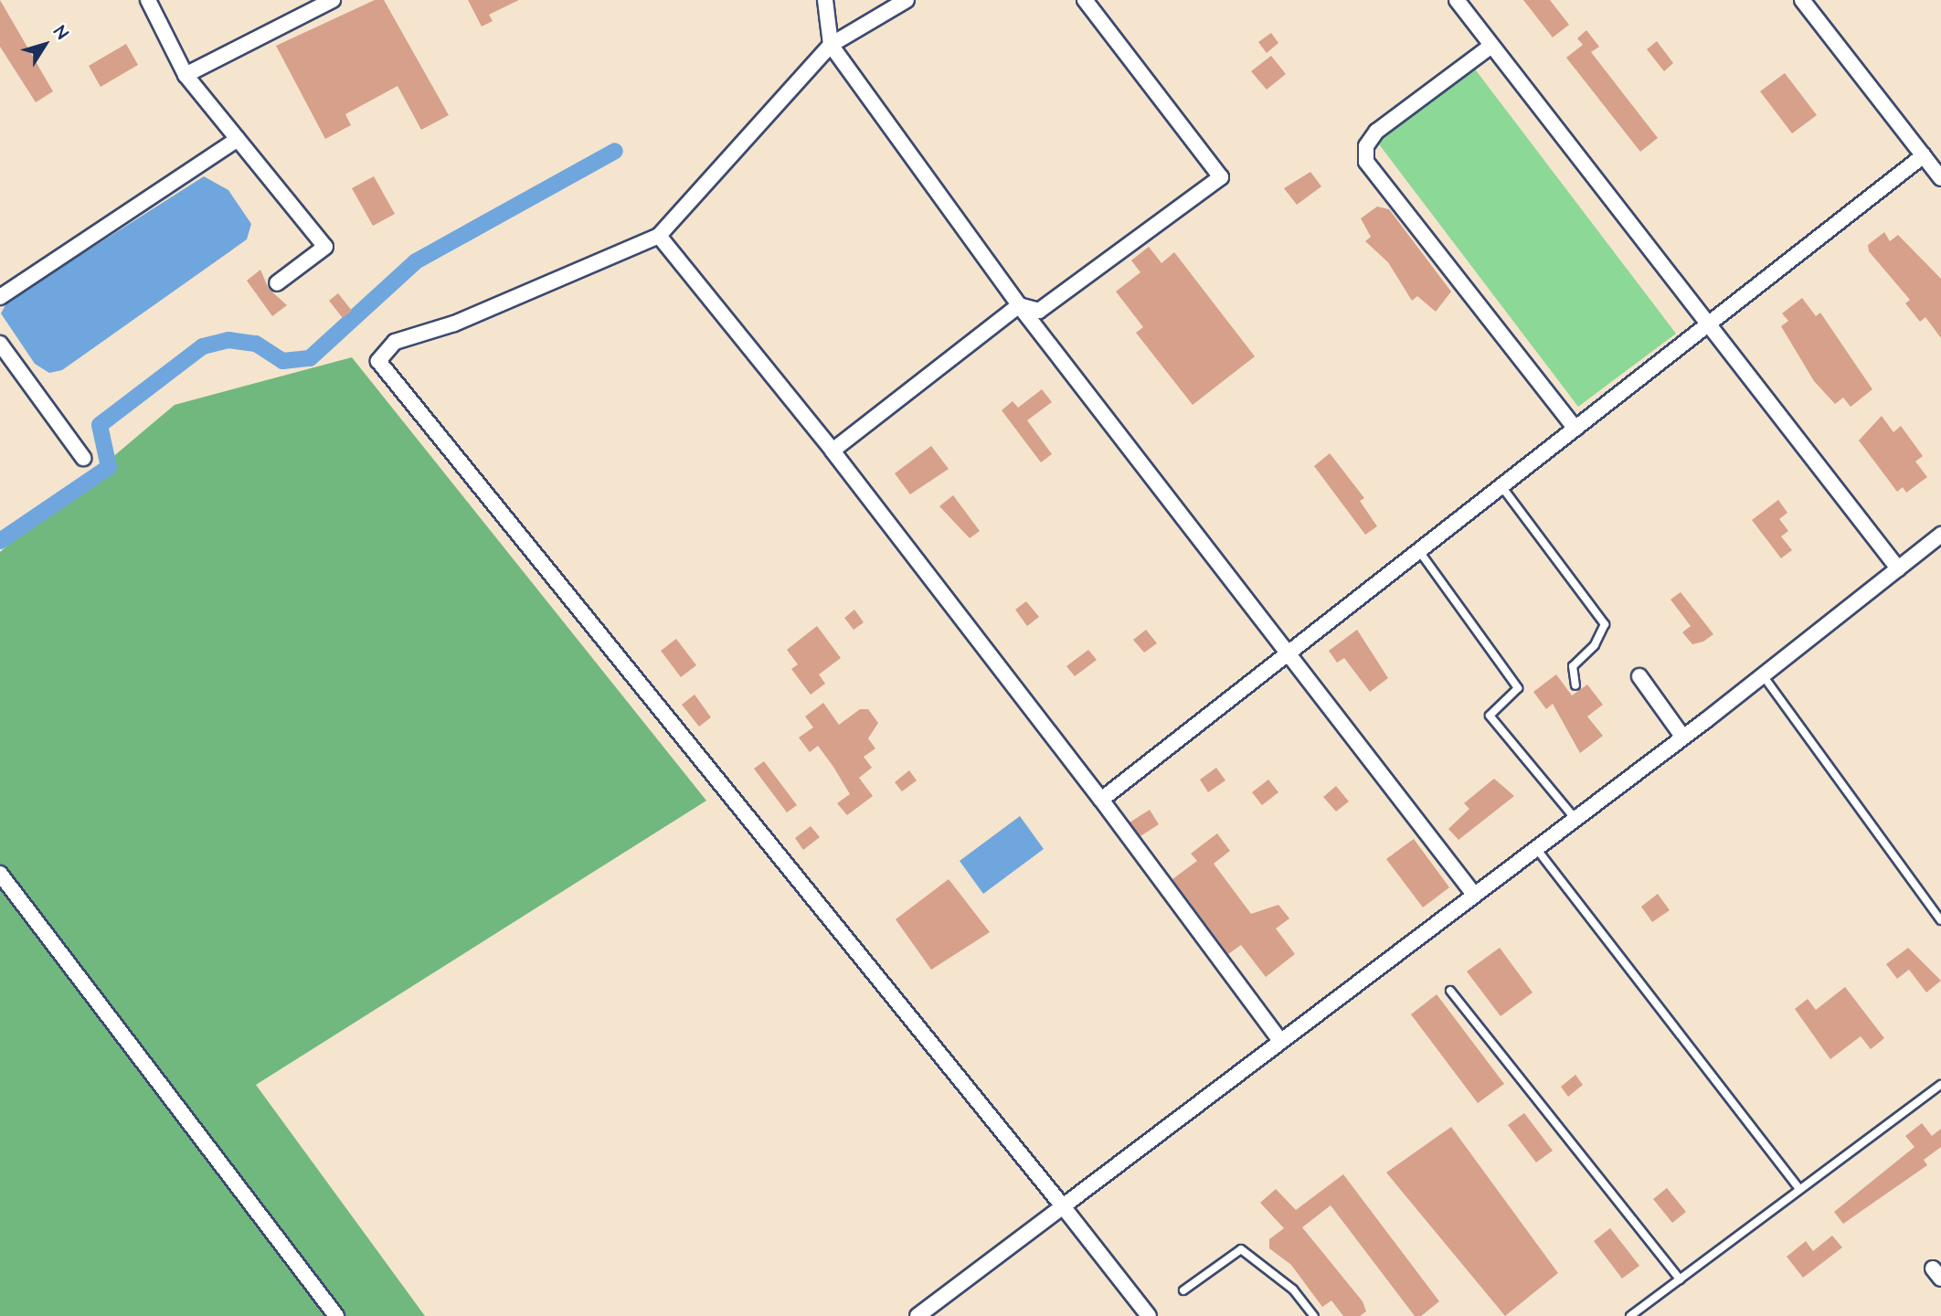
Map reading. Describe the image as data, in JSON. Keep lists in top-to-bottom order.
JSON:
{
  "north": "top right"
}
